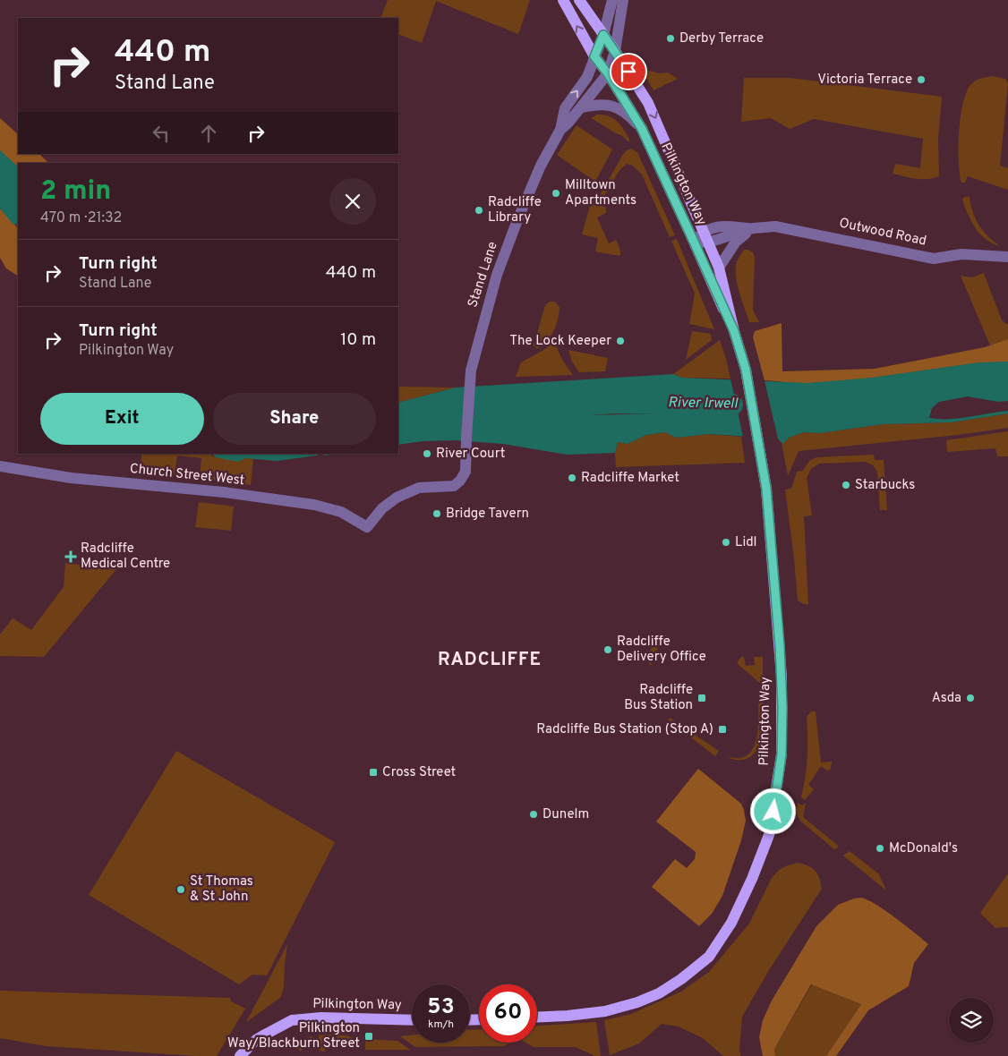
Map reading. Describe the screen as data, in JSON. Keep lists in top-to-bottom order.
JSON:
{
  "streets": {
    "main road": ["Pilkington Way"],
    "street": ["Outwood Road", "Stand Lane", "Church Street West"]
  },
  "crossings": [
    ["Pilkington Way", "Outwood Road"],
    ["Pilkington Way", "Stand Lane"],
    ["Stand Lane", "Church Street West"]
  ],
  "districts": ["RADCLIFFE"],
  "water": ["River Irwell"],
  "places": {
    "other": [
      "Derby Terrace",
      "Victoria Terrace",
      "Milltown Apartments",
      "Radcliffe Library",
      "The Lock Keeper",
      "River Court",
      "Radcliffe Market",
      "Starbucks",
      "Bridge Tavern",
      "Lidl",
      "Radcliffe Delivery Office",
      "Asda",
      "Dunelm",
      "McDonald's",
      "St Thomas & St John"
    ],
    "health": ["Radcliffe Medical Centre"],
    "transit": [
      "Radcliffe Bus Station",
      "Radcliffe Bus Station (Stop A)",
      "Cross Street",
      "Pilkington Way/Blackburn Street"
    ]
  },
  "page": {
    "turn": ["440 m", "Stand Lane"],
    "heading": ["2 min", "470 m · 21:32"],
    "list": [
      {
        "name": "Turn right",
        "note": "Stand Lane",
        "value": "440 m"
      },
      {
        "name": "Turn right",
        "note": "Pilkington Way",
        "value": "10 m"
      }
    ],
    "buttons": ["Exit", "Share"],
    "speed": "53 km/h",
    "limit": "60"
  }
}
